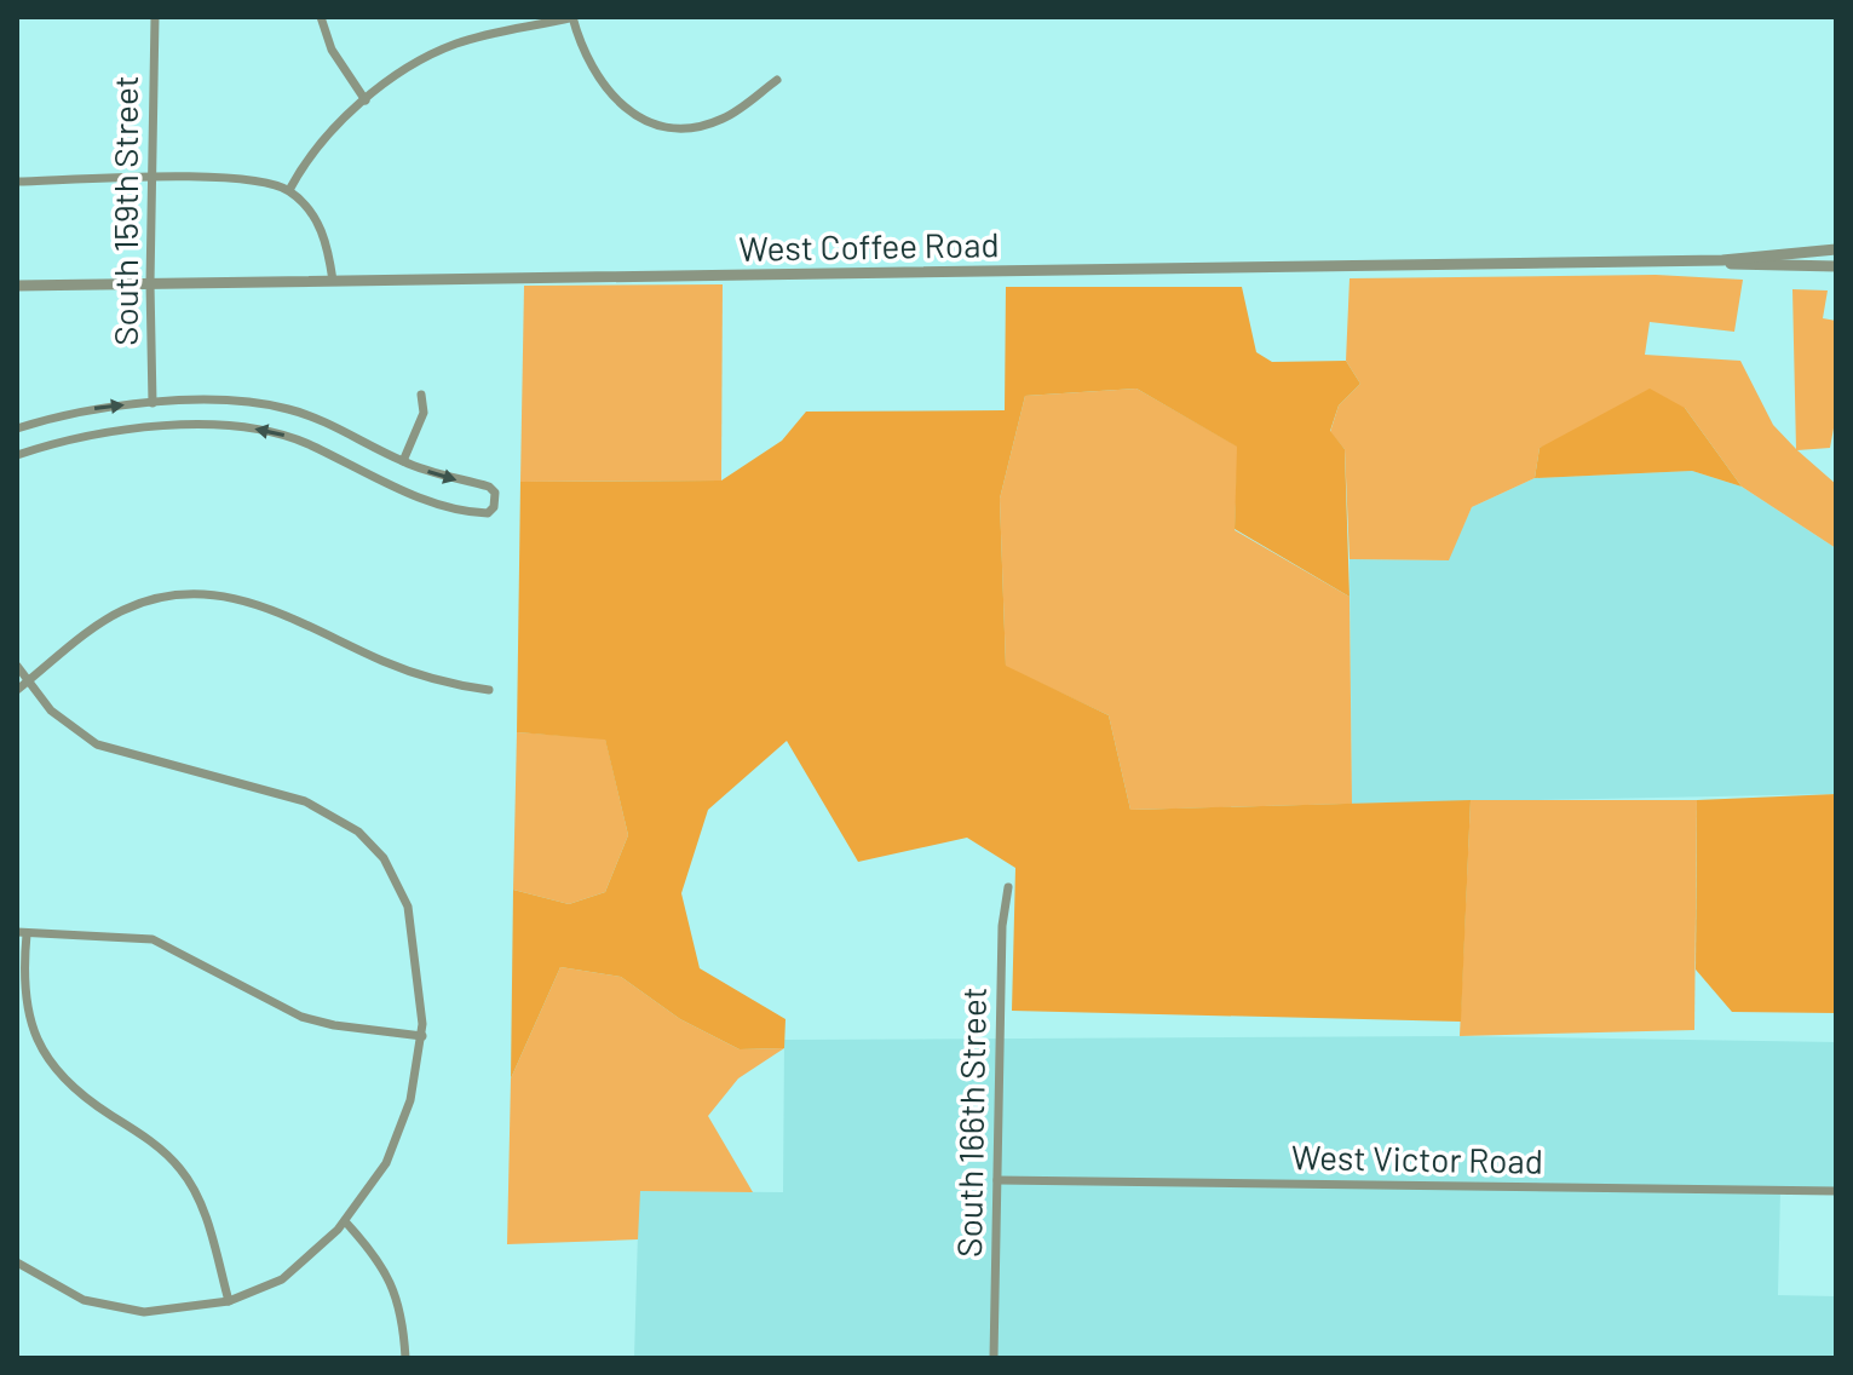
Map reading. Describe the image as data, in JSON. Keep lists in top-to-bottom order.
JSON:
{
  "streets": {
    "street": [
      "South 159th Street",
      "West Coffee Road",
      "South 166th Street",
      "West Victor Road"
    ]
  },
  "crossings": [
    ["South 159th Street", "West Coffee Road"],
    ["South 166th Street", "West Victor Road"]
  ]
}
